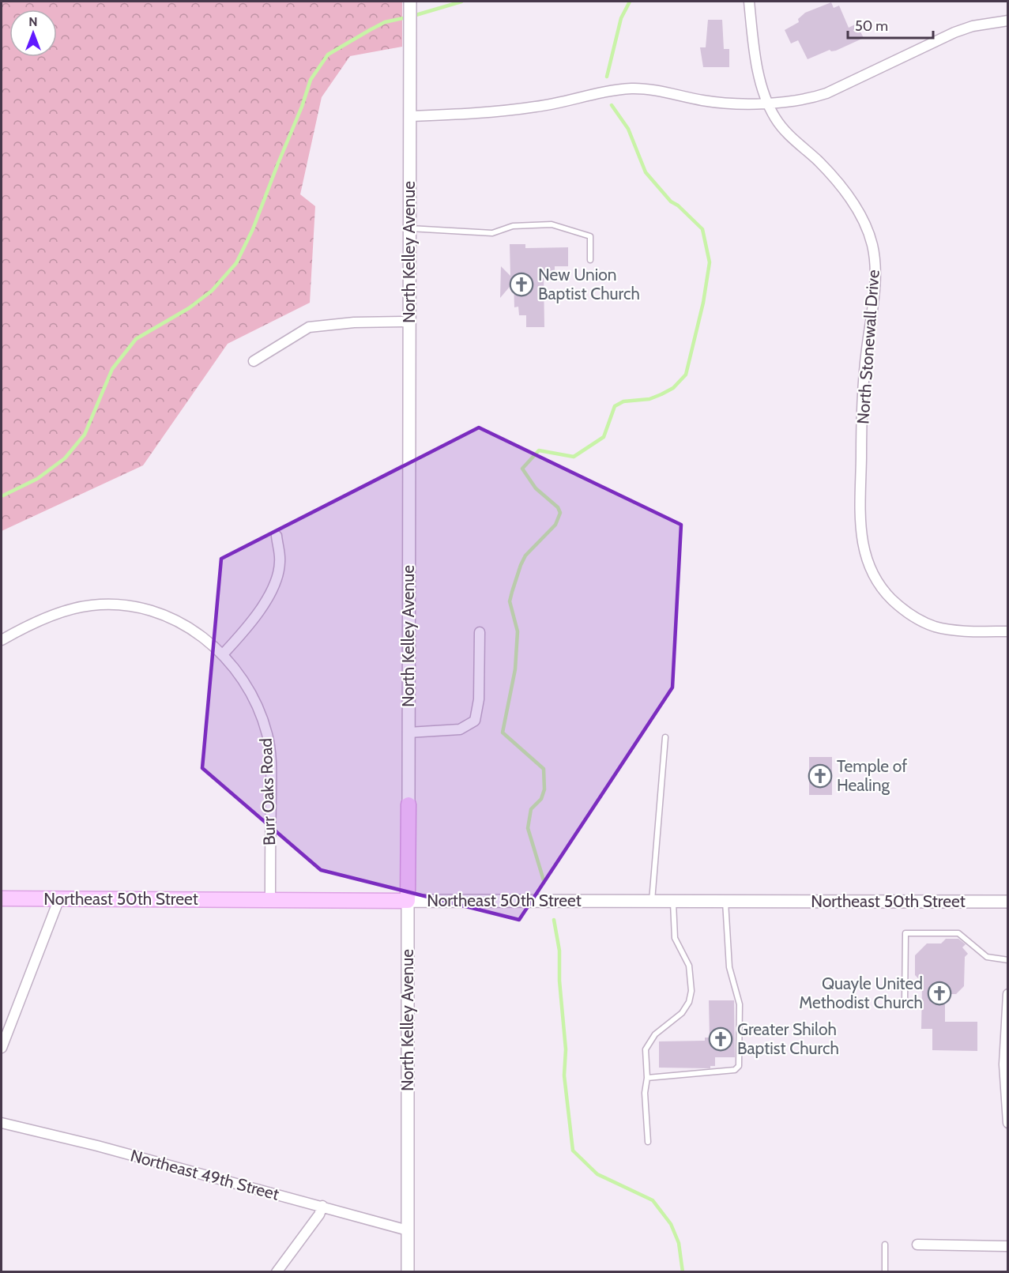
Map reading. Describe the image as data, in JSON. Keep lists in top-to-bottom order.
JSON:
{
  "streets": {
    "main road": ["North Kelley Avenue", "Northeast 50th Street"],
    "street": ["North Stonewall Drive", "Burr Oaks Road", "Northeast 49th Street"]
  },
  "crossings": [
    ["North Kelley Avenue", "Northeast 50th Street"],
    ["North Kelley Avenue", "Northeast 49th Street"],
    ["Burr Oaks Road", "Northeast 50th Street"]
  ],
  "places": {
    "church": [
      "New Union Baptist Church",
      "Temple of Healing",
      "Quayle United Methodist Church",
      "Greater Shiloh Baptist Church"
    ]
  },
  "scale_bar": "50 m",
  "north": "top"
}
